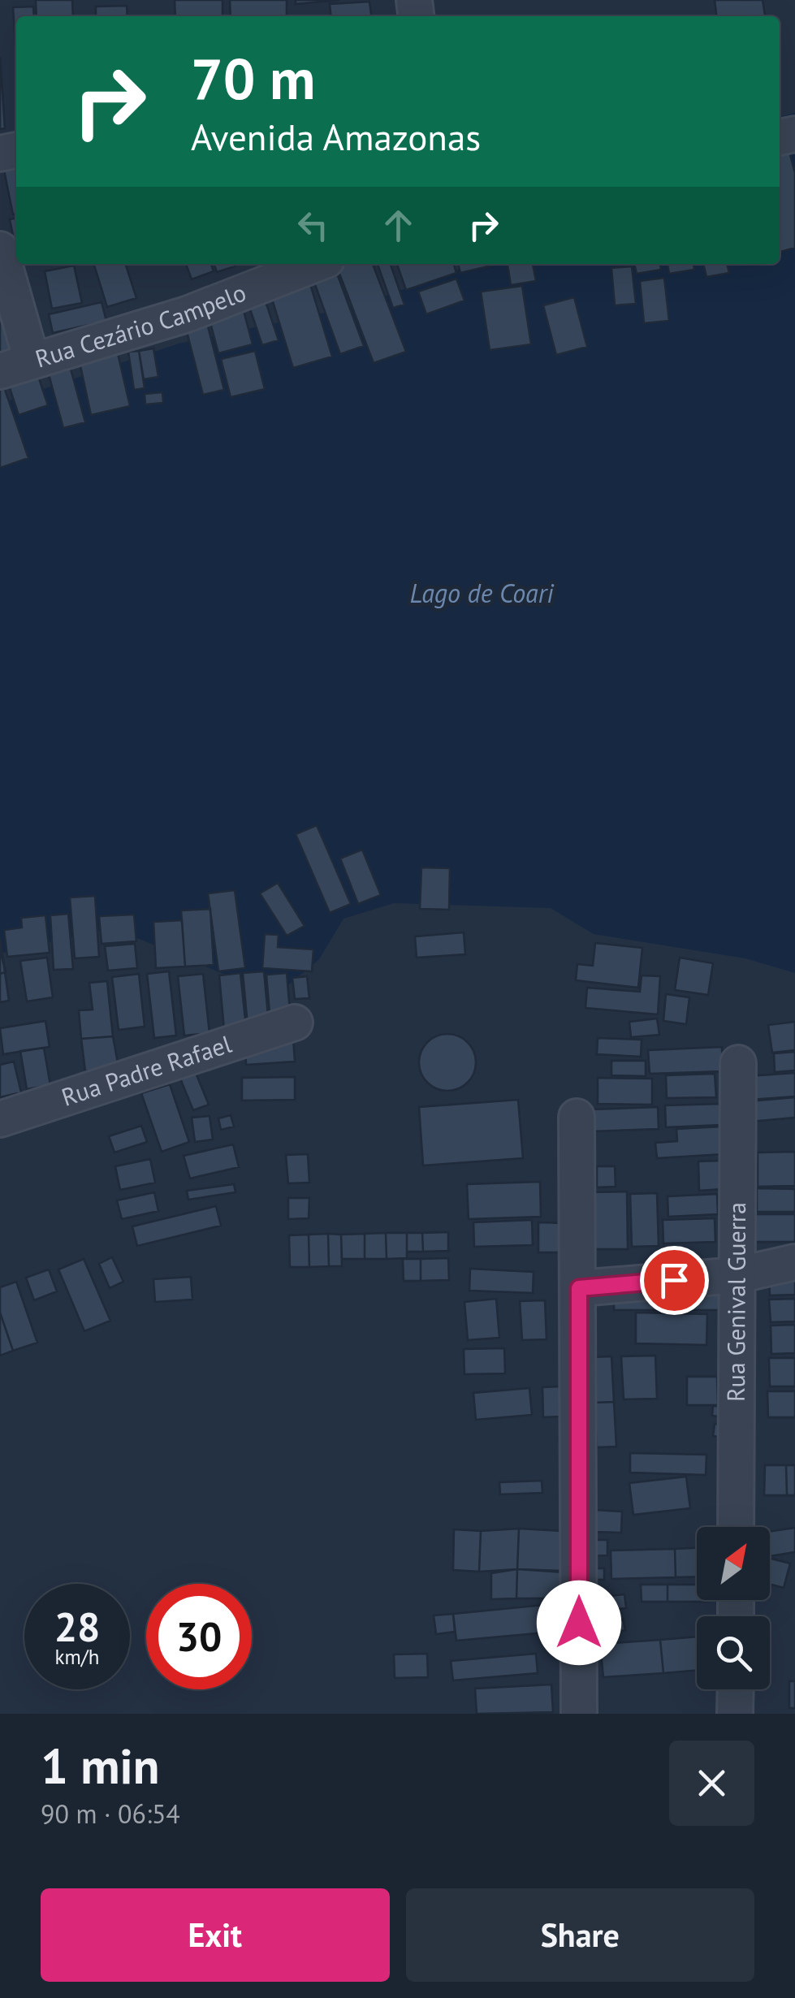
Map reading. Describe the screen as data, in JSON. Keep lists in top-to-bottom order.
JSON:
{
  "streets": {
    "street": ["Rua Cezário Campelo", "Rua Padre Rafael", "Rua Genival Guerra"]
  },
  "water": ["Lago de Coari"],
  "north": "top right",
  "page": {
    "turn": ["70 m", "Avenida Amazonas"],
    "speed": "28 km/h",
    "limit": "30",
    "heading": ["1 min", "90 m · 06:54"],
    "buttons": ["Exit", "Share"]
  }
}
